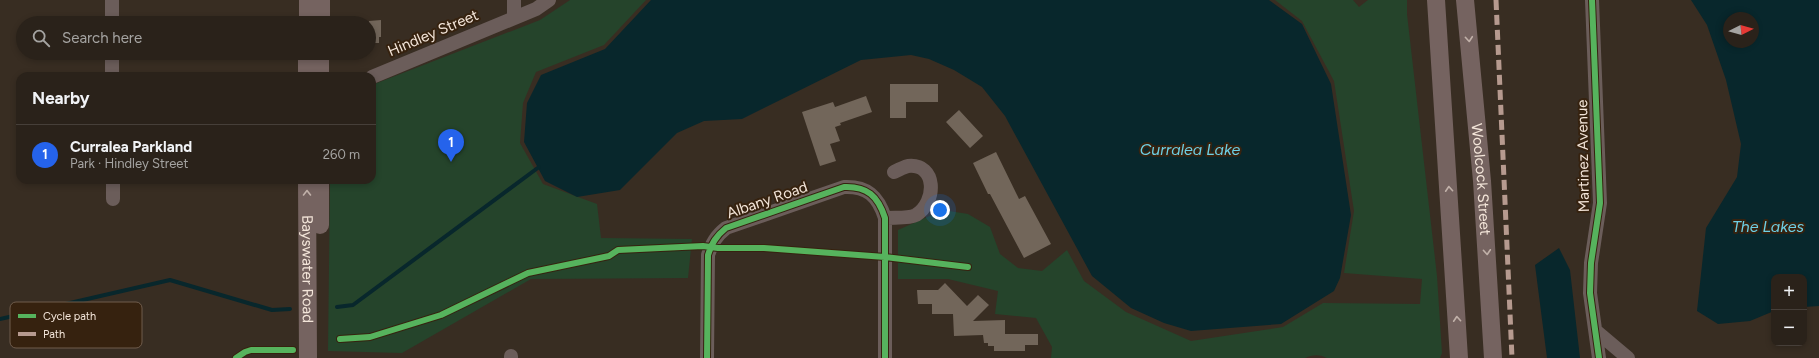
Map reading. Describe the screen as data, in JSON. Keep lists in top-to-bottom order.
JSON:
{
  "streets": {
    "main road": ["Woolcock Street", "Bayswater Road"],
    "street": ["Hindley Street", "Martinez Avenue", "Albany Road"]
  },
  "water": ["Curralea Lake", "The Lakes"],
  "legend": ["Cycle path", "Path"],
  "north": "right",
  "page": {
    "search": "Search here",
    "heading": "Nearby",
    "list": [
      {
        "mark": "1",
        "name": "Curralea Parkland",
        "note": "Park · Hindley Street",
        "value": "260 m"
      }
    ],
    "pins": "1",
    "map_buttons": ["+", "−"]
  }
}
